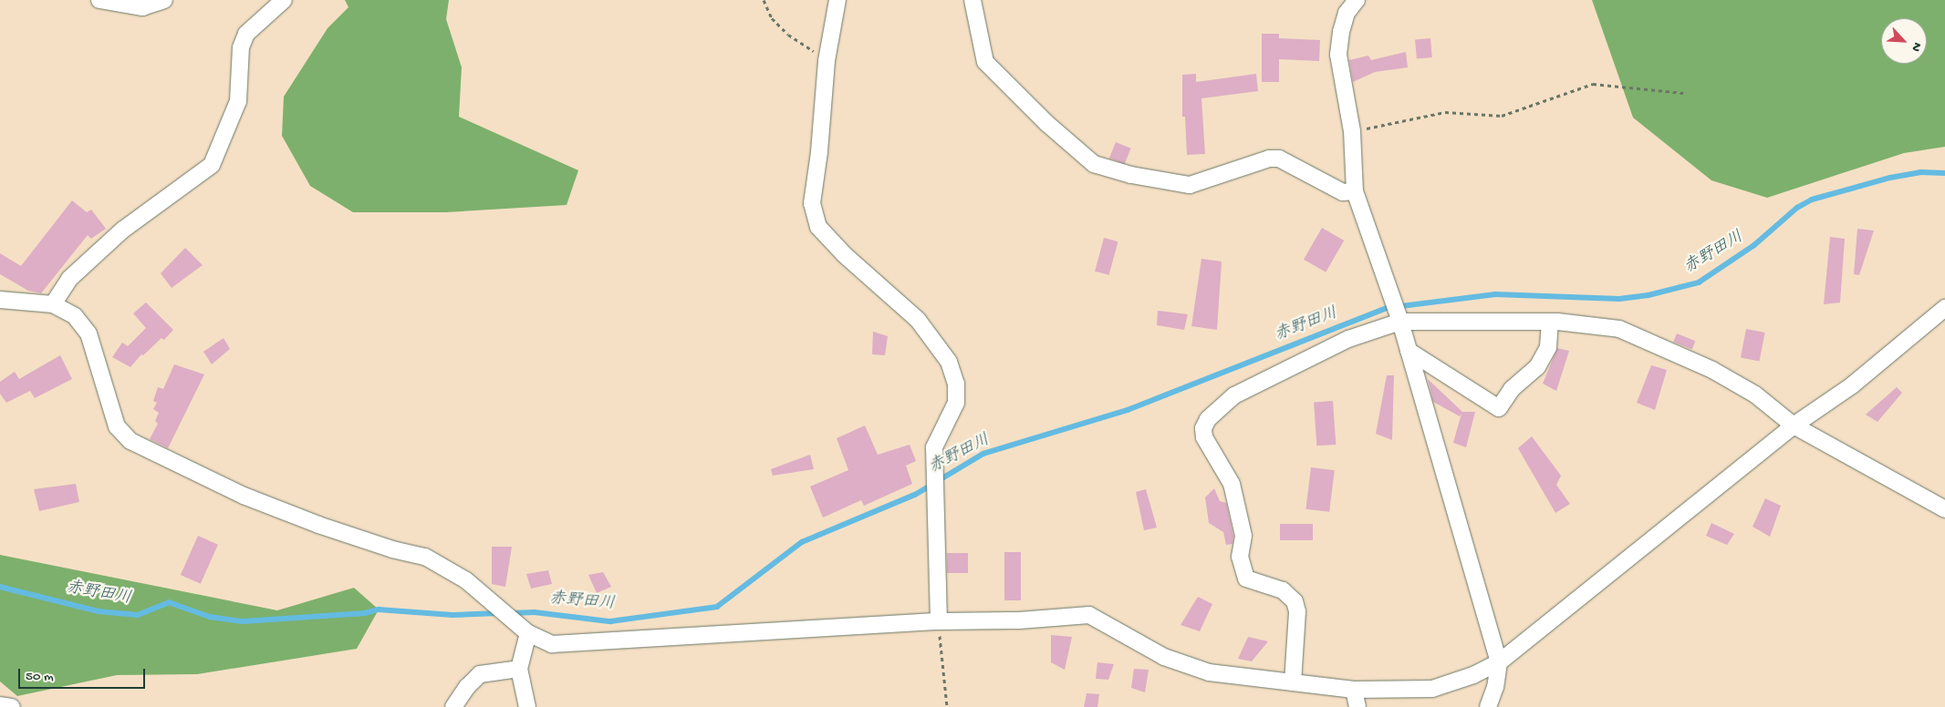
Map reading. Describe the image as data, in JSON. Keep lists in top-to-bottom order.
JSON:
{
  "water": ["赤野田川"],
  "scale_bar": "50 m",
  "north": "bottom right"
}
